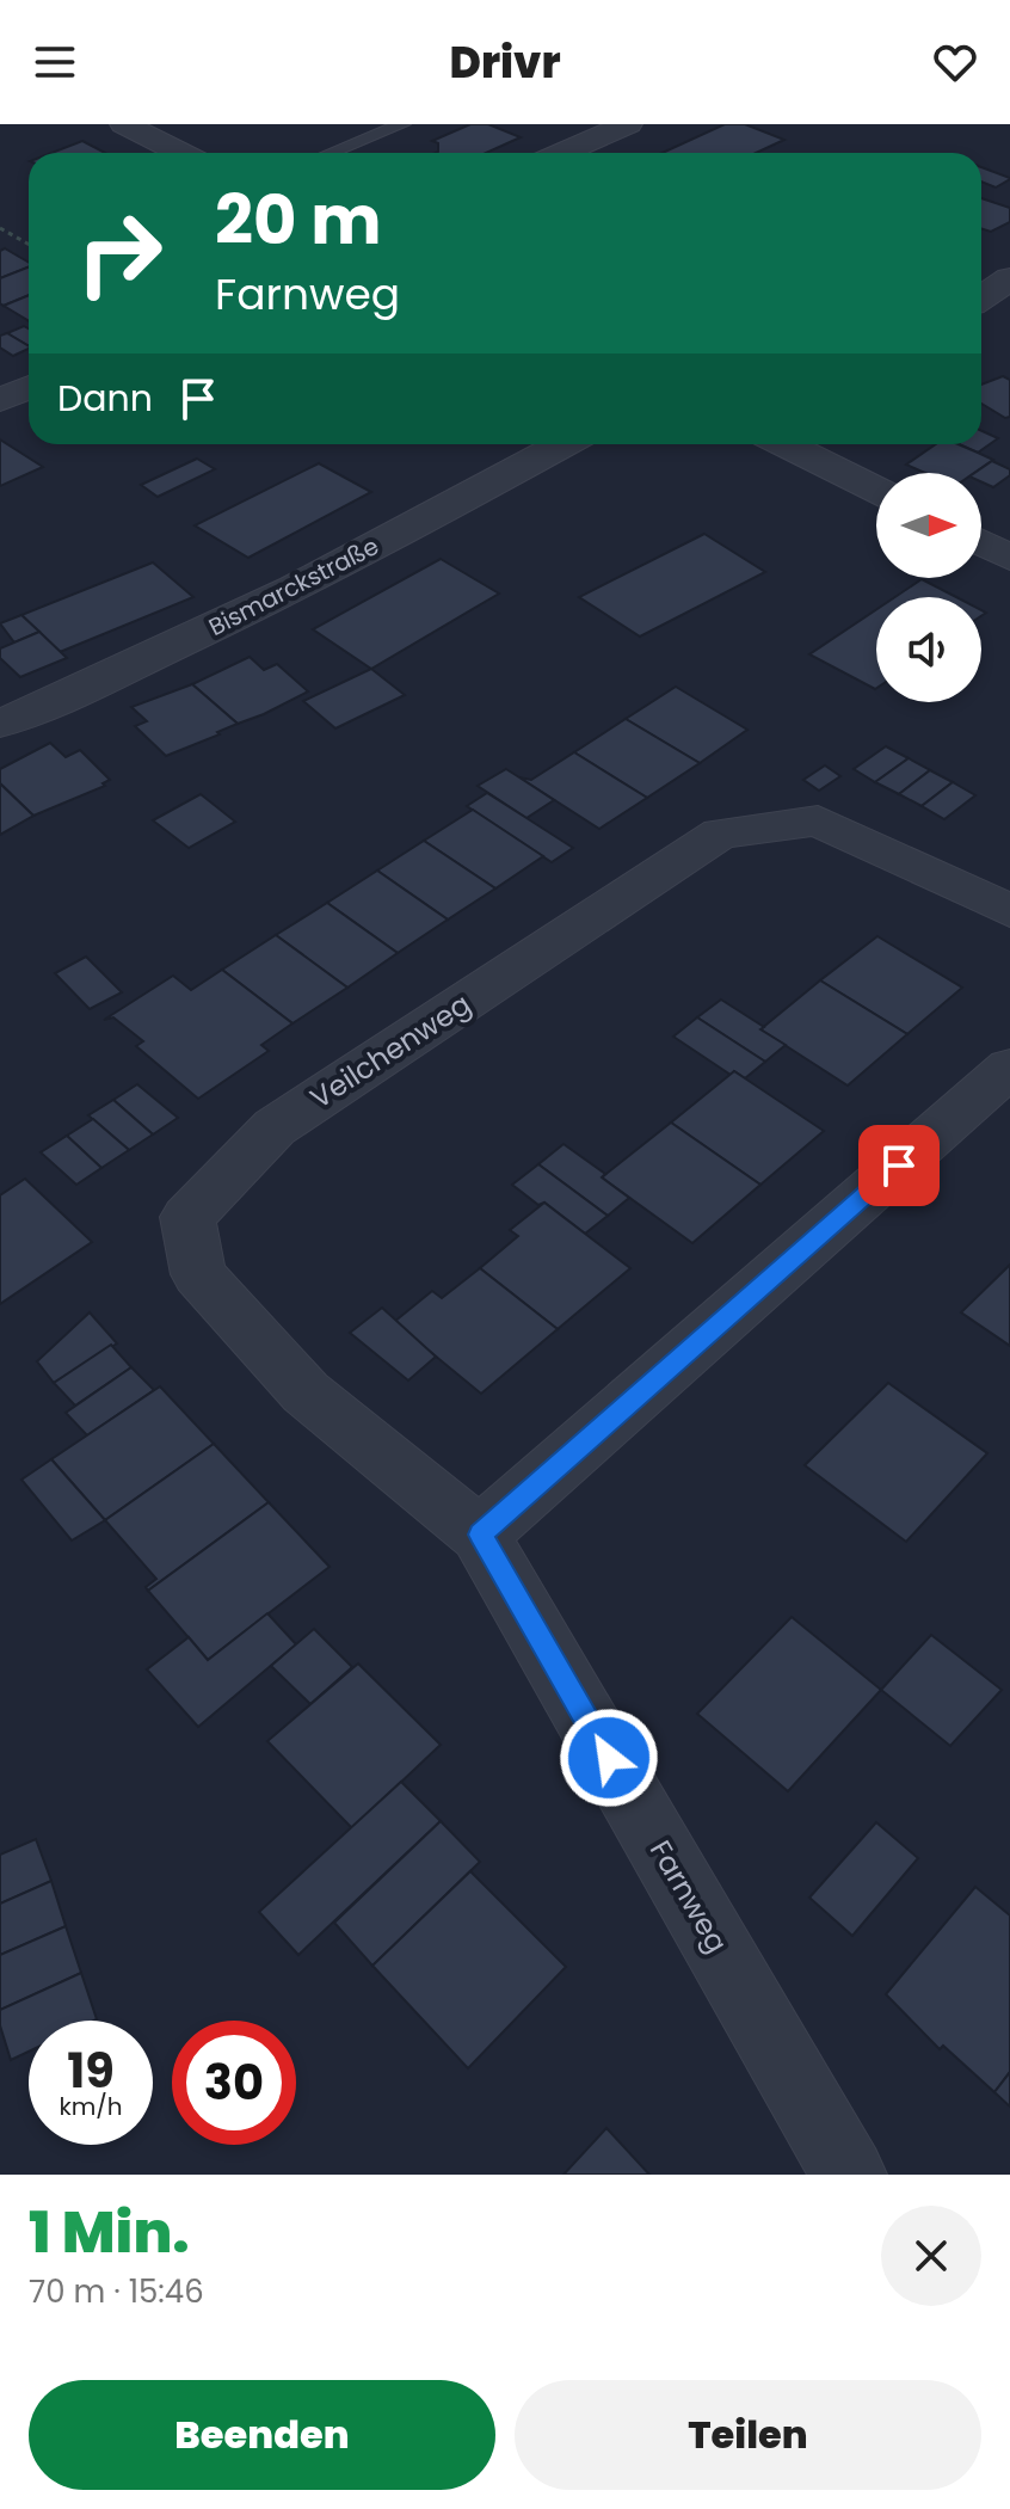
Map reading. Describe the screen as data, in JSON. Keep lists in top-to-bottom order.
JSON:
{
  "streets": {
    "street": ["Bismarckstraße", "Veilchenweg", "Farnweg"]
  },
  "crossings": [
    ["Veilchenweg", "Farnweg"]
  ],
  "north": "right",
  "page": {
    "header": "Drivr",
    "turn": ["20 m", "Farnweg"],
    "then": "Dann",
    "speed": "19 km/h",
    "limit": "30",
    "heading": ["1 Min.", "70 m · 15:46"],
    "buttons": ["Beenden", "Teilen"]
  }
}
